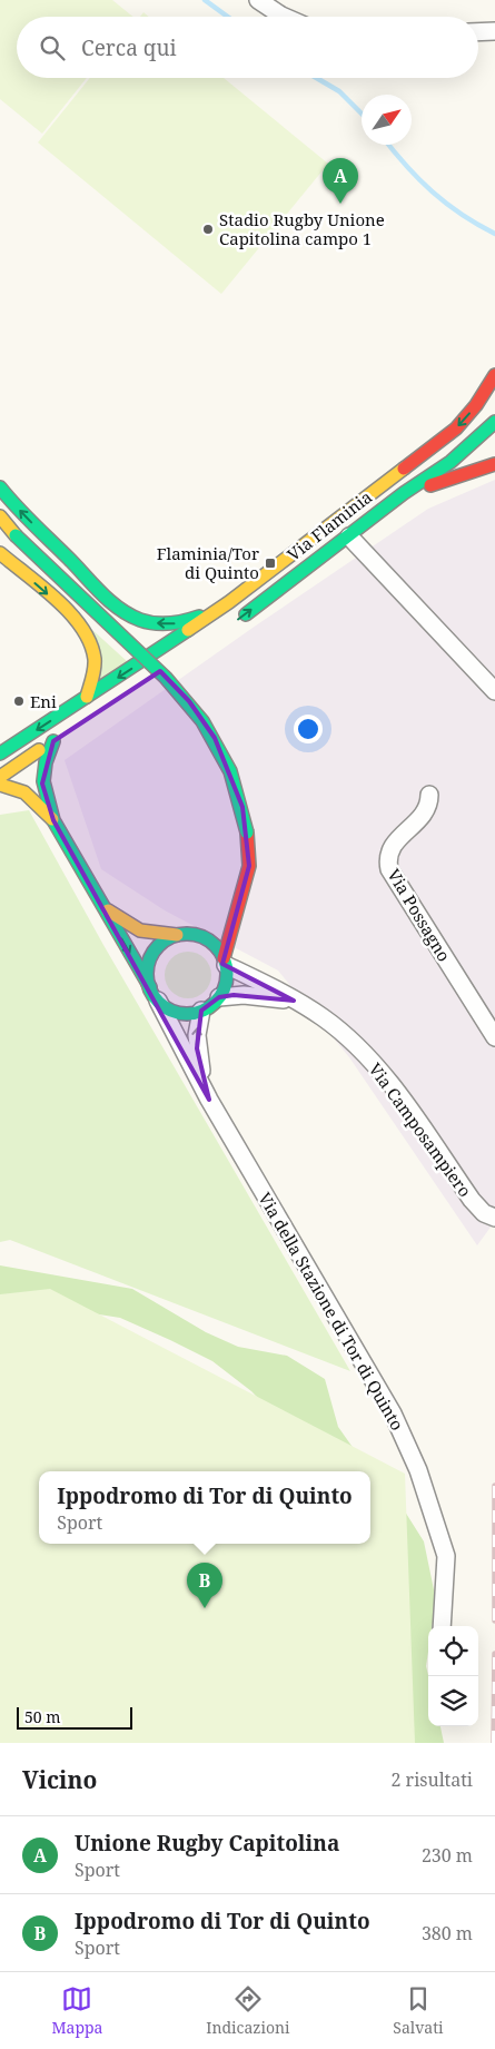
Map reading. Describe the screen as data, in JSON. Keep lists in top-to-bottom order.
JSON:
{
  "streets": {
    "main road": ["Via Flaminia"],
    "street": ["Via Possagno", "Via Camposampiero", "Via della Stazione di Tor di Quinto"]
  },
  "crossings": [
    ["Via Camposampiero", "Via della Stazione di Tor di Quinto"]
  ],
  "places": {
    "other": ["Stadio Rugby Unione Capitolina campo 1", "Eni"],
    "transit": ["Flaminia/Tor di Quinto"]
  },
  "scale_bar": "50 m",
  "north": "top right",
  "page": {
    "search": "Cerca qui",
    "pins": ["A", "B"],
    "popup": ["Ippodromo di Tor di Quinto", "Sport"],
    "scale": "50 m",
    "heading": ["Vicino", "2 risultati"],
    "list": [
      {
        "mark": "A",
        "name": "Unione Rugby Capitolina",
        "note": "Sport",
        "value": "230 m"
      },
      {
        "mark": "B",
        "name": "Ippodromo di Tor di Quinto",
        "note": "Sport",
        "value": "380 m"
      }
    ],
    "nav": ["Mappa", "Indicazioni", "Salvati"]
  }
}
